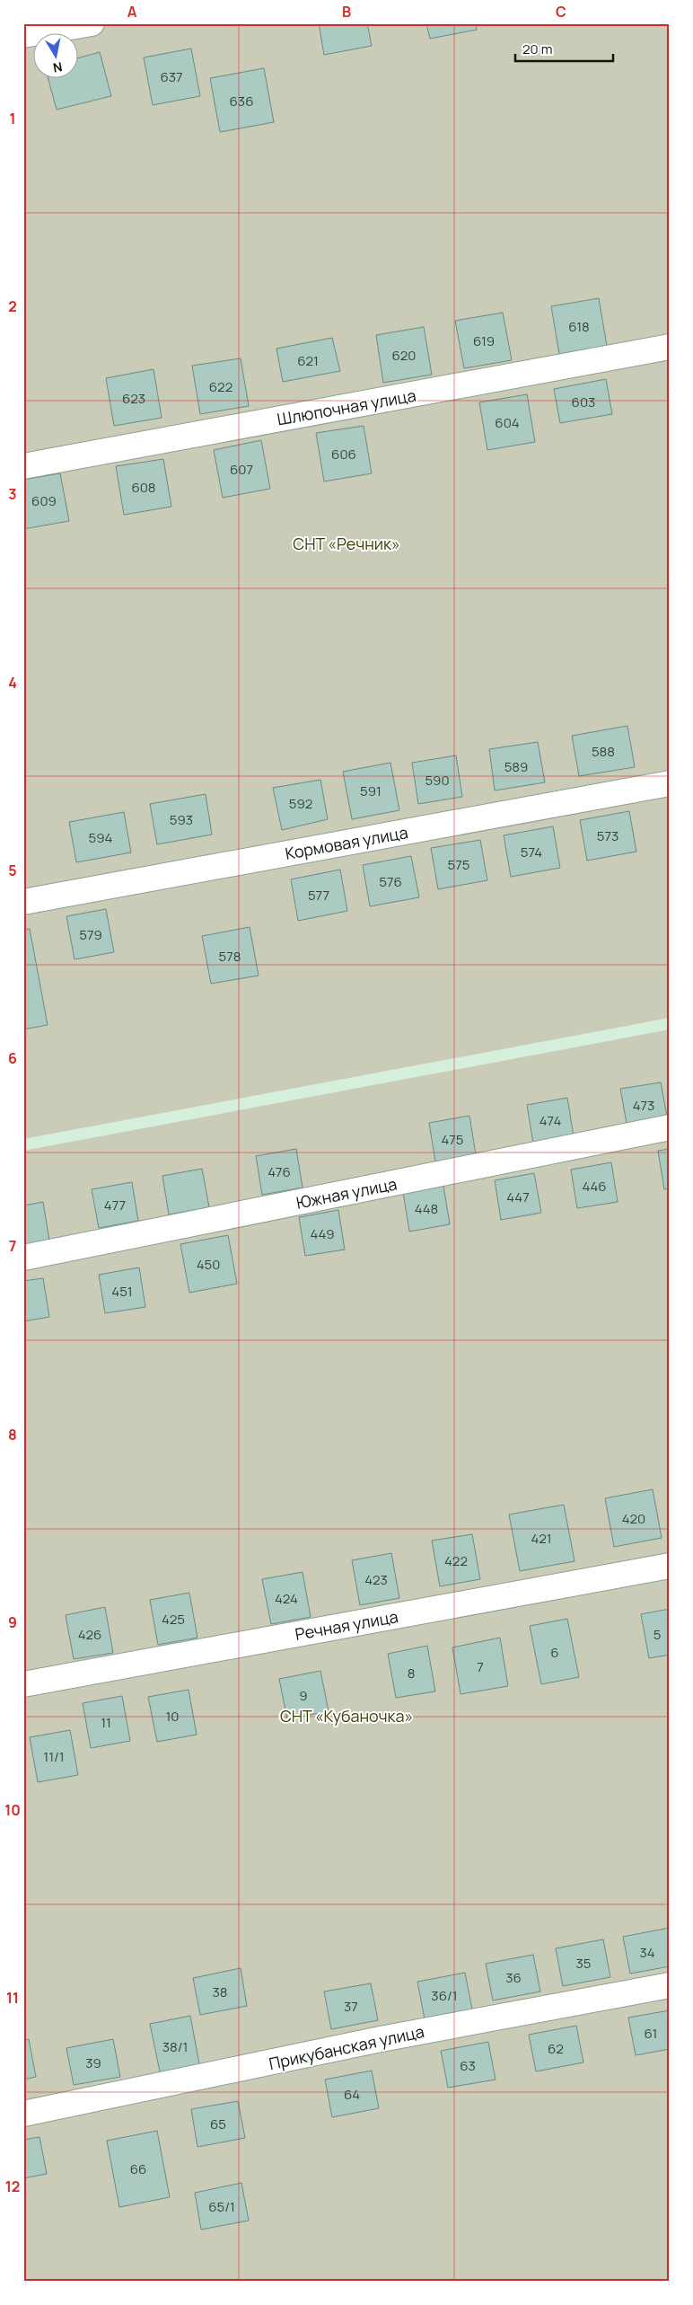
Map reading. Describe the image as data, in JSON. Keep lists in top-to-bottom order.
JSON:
{
  "streets": {
    "street": [
      "Шлюпочная улица",
      "Кормовая улица",
      "Южная улица",
      "Речная улица",
      "Прикубанская улица"
    ]
  },
  "parks": ["СНТ «Речник»", "СНТ «Кубаночка»"],
  "house_numbers": [
    "637",
    "636",
    "618",
    "619",
    "620",
    "621",
    "622",
    "623",
    "603",
    "604",
    "606",
    "607",
    "608",
    "609",
    "588",
    "589",
    "590",
    "591",
    "592",
    "593",
    "573",
    "594",
    "574",
    "575",
    "576",
    "577",
    "579",
    "578",
    "473",
    "474",
    "475",
    "476",
    "446",
    "447",
    "477",
    "448",
    "449",
    "450",
    "451",
    "420",
    "421",
    "422",
    "423",
    "424",
    "425",
    "426",
    "5",
    "6",
    "7",
    "8",
    "9",
    "10",
    "11",
    "11/1",
    "34",
    "35",
    "36",
    "38",
    "36/1",
    "37",
    "61",
    "38/1",
    "62",
    "39",
    "63",
    "64",
    "65",
    "66",
    "65/1"
  ],
  "scale_bar": "20 m",
  "north": "bottom",
  "grid": {
    "columns": ["A", "B", "C"],
    "rows": [
      "1",
      "2",
      "3",
      "4",
      "5",
      "6",
      "7",
      "8",
      "9",
      "10",
      "11",
      "12"
    ]
  }
}
